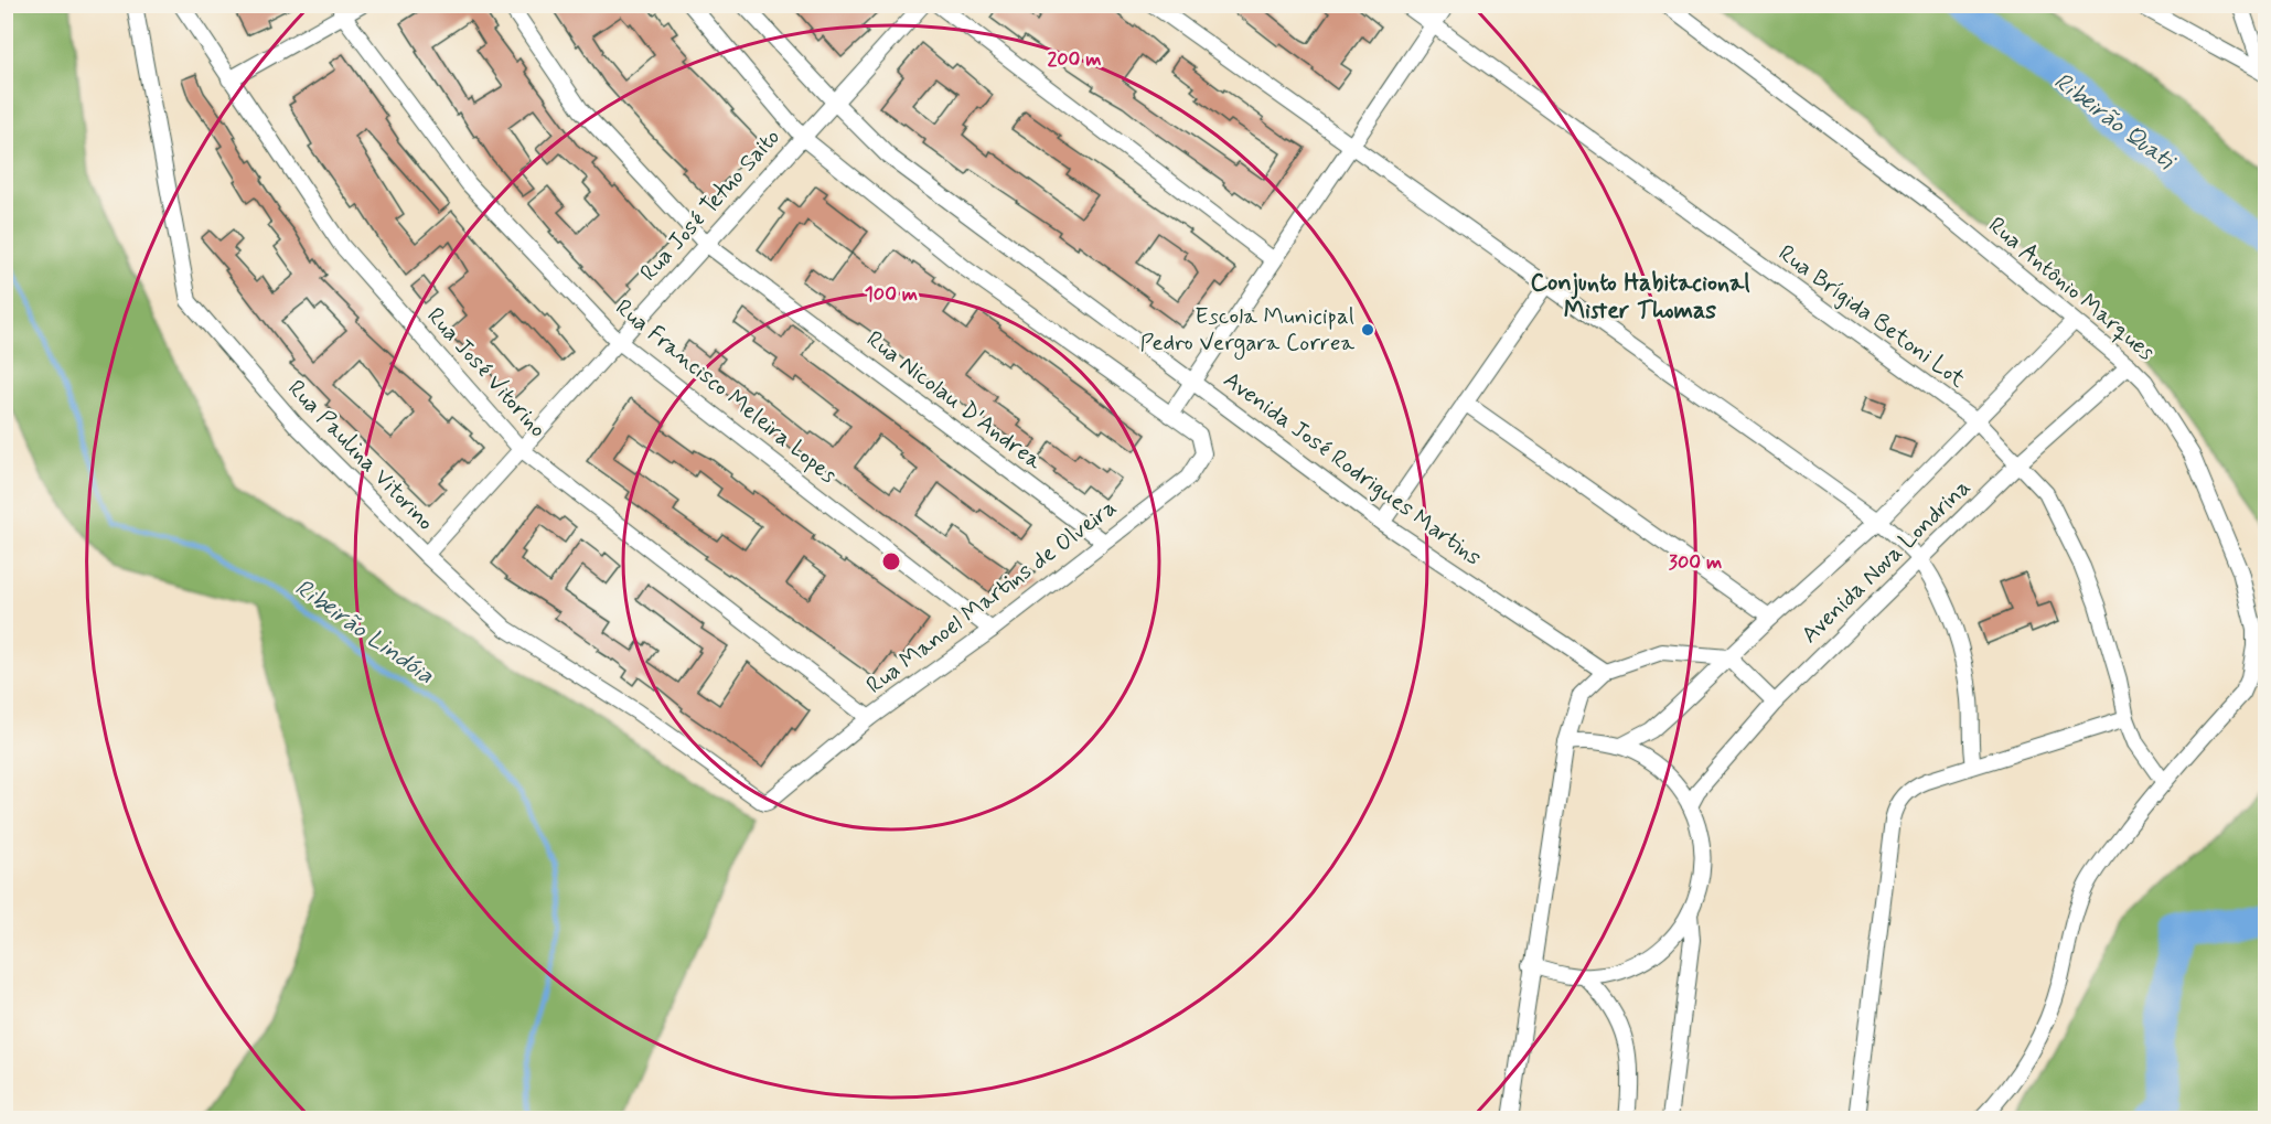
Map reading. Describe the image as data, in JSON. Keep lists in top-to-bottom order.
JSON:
{
  "streets": {
    "street": [
      "Rua José Tetuo Saito",
      "Rua Antônio Marques",
      "Rua Brígida Betoni Lot",
      "Rua José Vitorino",
      "Rua Francisco Meleira Lopes",
      "Rua Nicolau D'Andrea",
      "Rua Paulina Vitorino",
      "Avenida José Rodrigues Martins",
      "Avenida Nova Londrina",
      "Rua Manoel Martins de Olveira"
    ]
  },
  "crossings": [
    ["Rua José Tetuo Saito", "Rua José Vitorino"],
    ["Rua José Tetuo Saito", "Rua Francisco Meleira Lopes"],
    ["Rua José Tetuo Saito", "Rua Nicolau D'Andrea"],
    ["Rua José Tetuo Saito", "Rua Paulina Vitorino"],
    ["Rua José Tetuo Saito", "Avenida José Rodrigues Martins"],
    ["Rua Antônio Marques", "Rua Brígida Betoni Lot"],
    ["Rua Antônio Marques", "Avenida Nova Londrina"],
    ["Rua Brígida Betoni Lot", "Avenida Nova Londrina"],
    ["Rua José Vitorino", "Rua Manoel Martins de Olveira"],
    ["Rua Francisco Meleira Lopes", "Rua Manoel Martins de Olveira"],
    ["Rua Nicolau D'Andrea", "Rua Manoel Martins de Olveira"],
    ["Rua Paulina Vitorino", "Rua Manoel Martins de Olveira"]
  ],
  "districts": ["Conjunto Habitacional Mister Thomas"],
  "water": ["Ribeirão Quati", "Ribeirão Lindóia"],
  "places": ["Escola Municipal Pedro Vergara Correa"],
  "rings": ["200 m", "100 m", "300 m"]
}
